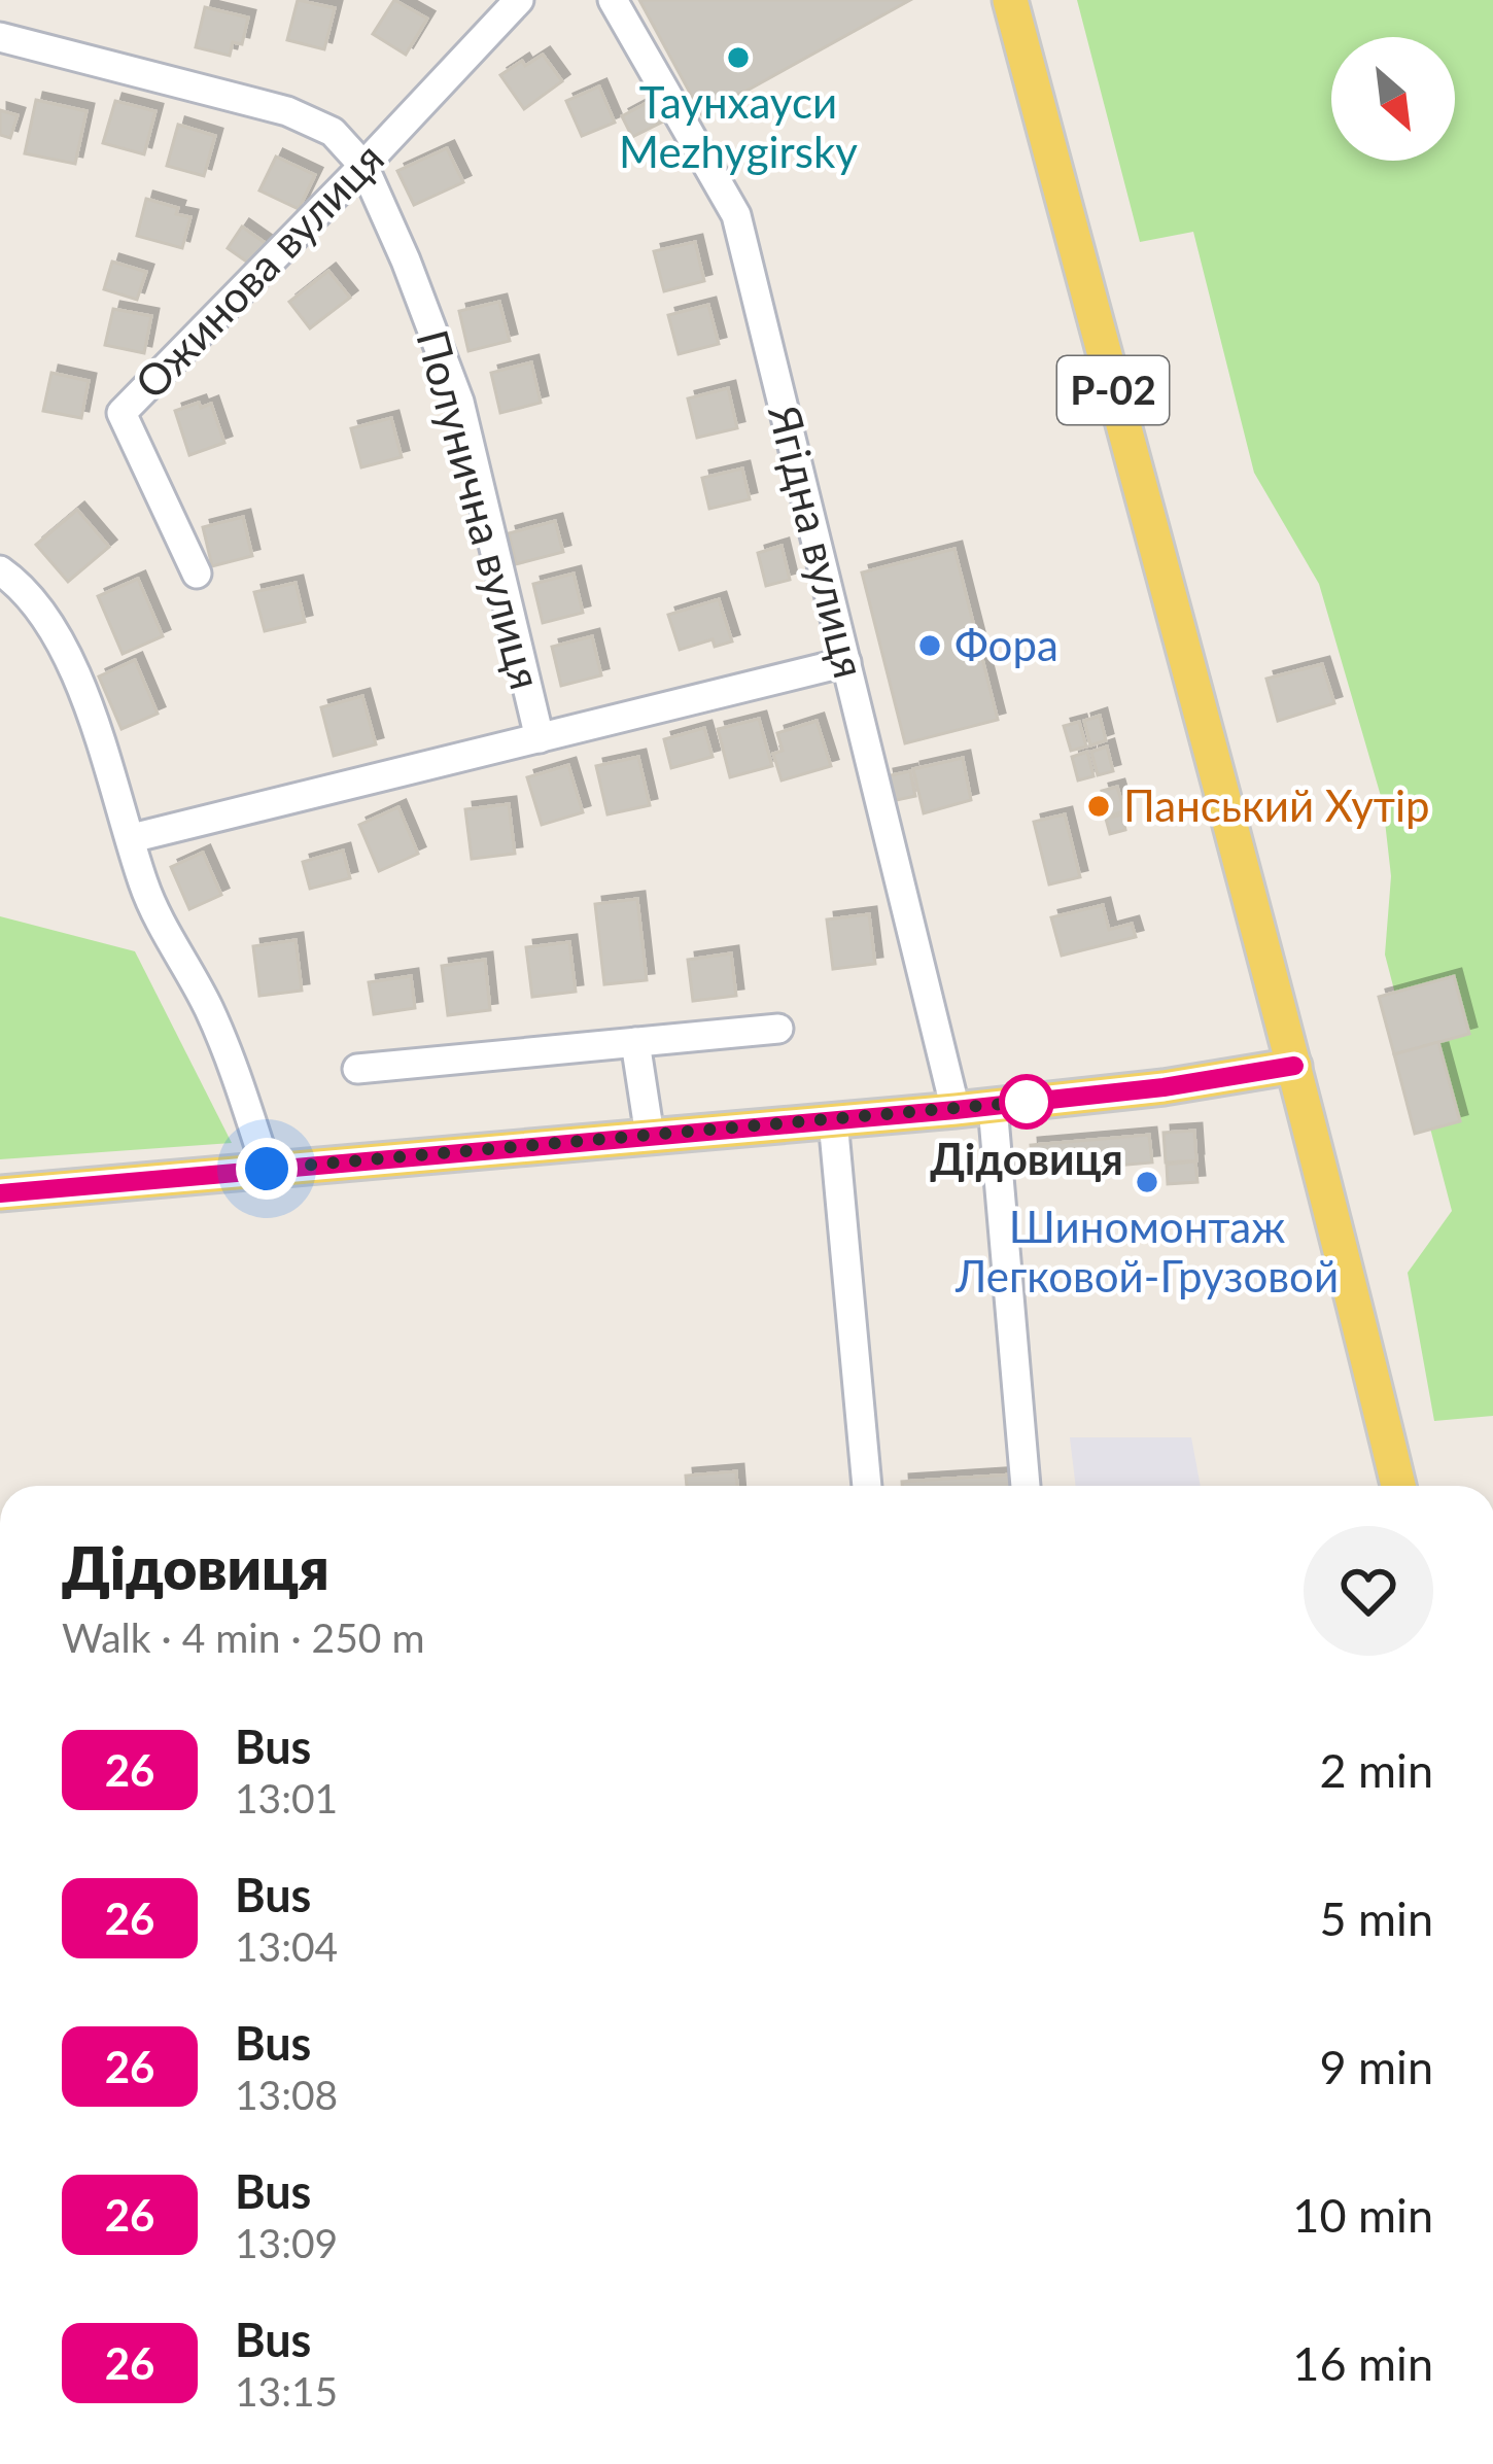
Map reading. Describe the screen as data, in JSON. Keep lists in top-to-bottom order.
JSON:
{
  "streets": {
    "main road": ["Р-02"],
    "street": ["Ожинова вулиця", "Полунична вулиця", "Ягідна вулиця"]
  },
  "crossings": [
    ["Ожинова вулиця", "Полунична вулиця"]
  ],
  "places": [
    "Таунхауси Mezhygirsky",
    "Фора",
    "Панський Хутір",
    "Дідовиця",
    "Шиномонтаж Легковой-Грузовой"
  ],
  "lines": ["bus line 26"],
  "north": "bottom right",
  "page": {
    "heading": ["Дідовиця", "Walk · 4 min · 250 m"],
    "list": [
      {
        "mark": "26",
        "name": "Bus",
        "note": "13:01",
        "value": "2 min"
      },
      {
        "mark": "26",
        "name": "Bus",
        "note": "13:04",
        "value": "5 min"
      },
      {
        "mark": "26",
        "name": "Bus",
        "note": "13:08",
        "value": "9 min"
      },
      {
        "mark": "26",
        "name": "Bus",
        "note": "13:09",
        "value": "10 min"
      },
      {
        "mark": "26",
        "name": "Bus",
        "note": "13:15",
        "value": "16 min"
      }
    ]
  }
}
